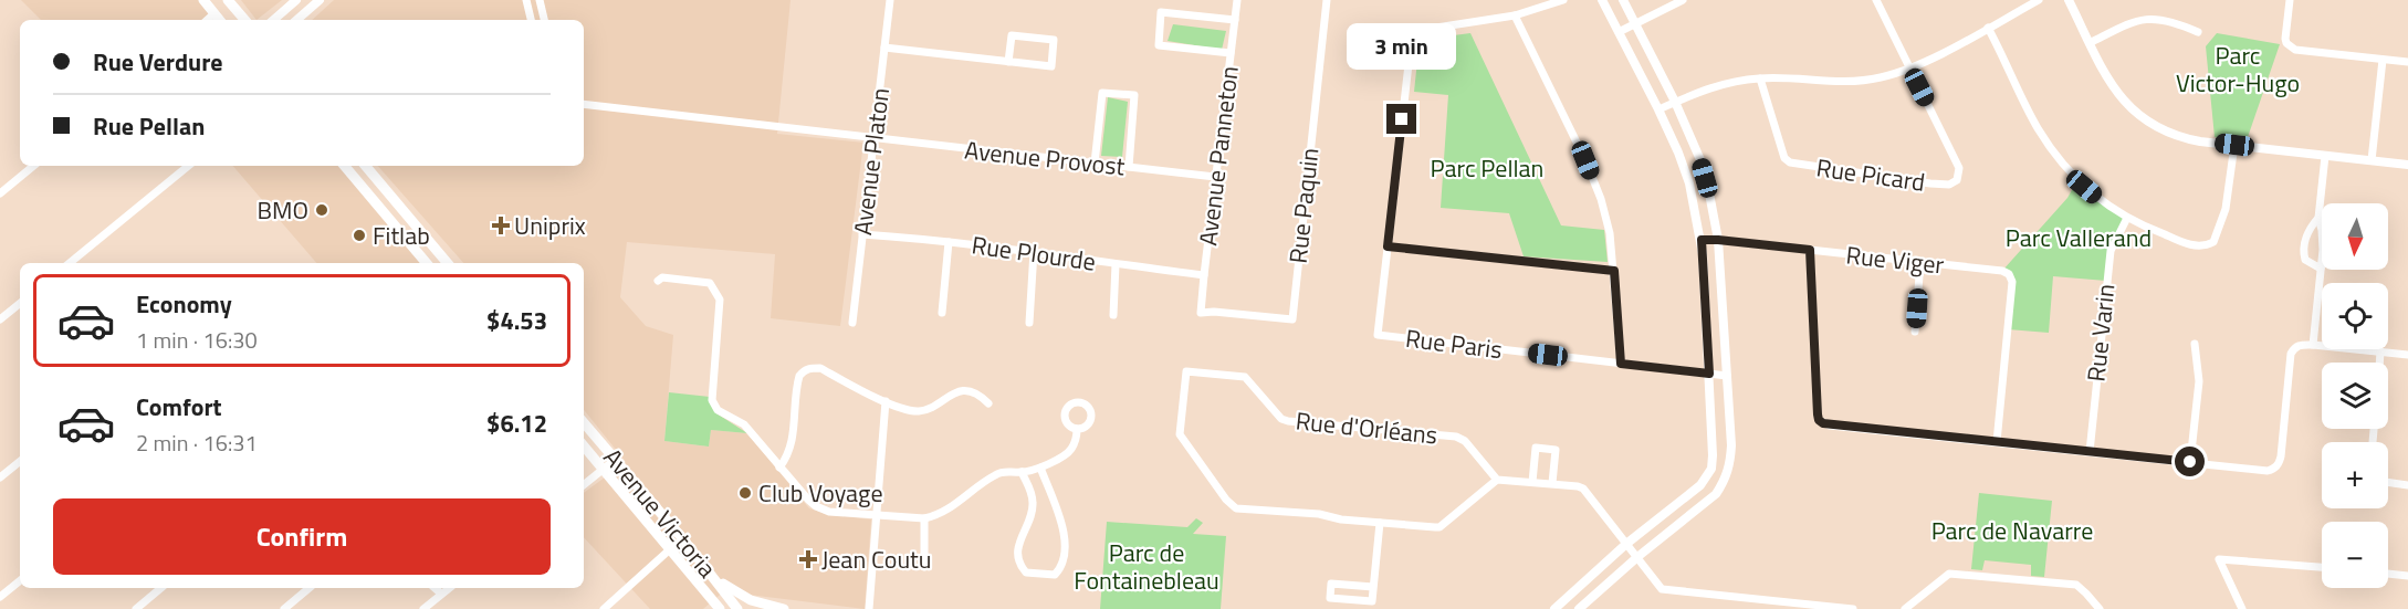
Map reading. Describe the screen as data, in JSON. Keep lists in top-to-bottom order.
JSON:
{
  "streets": {
    "main road": ["Avenue Victoria"],
    "street": [
      "Avenue Panneton",
      "Avenue Provost",
      "Avenue Platon",
      "Rue Picard",
      "Rue Paquin",
      "Rue Plourde",
      "Rue Viger",
      "Rue Varin",
      "Rue Paris",
      "Rue d'Orléans"
    ]
  },
  "crossings": [
    ["Avenue Panneton", "Avenue Provost"],
    ["Avenue Panneton", "Rue Paquin"],
    ["Avenue Panneton", "Rue Plourde"],
    ["Avenue Provost", "Avenue Platon"],
    ["Avenue Platon", "Rue Plourde"]
  ],
  "parks": [
    "Parc Victor-Hugo",
    "Parc Pellan",
    "Parc Vallerand",
    "Parc de Navarre",
    "Parc de Fontainebleau"
  ],
  "places": {
    "other": ["BMO", "Fitlab", "Club Voyage"],
    "health": ["Uniprix", "Jean Coutu"]
  },
  "north": "bottom",
  "page": {
    "banner": ["Rue Verdure", "Rue Pellan"],
    "bubble": "3 min",
    "map_buttons": ["+", "−"],
    "list": [
      {
        "name": "Economy",
        "note": "1 min · 16:30",
        "value": "$4.53"
      },
      {
        "name": "Comfort",
        "note": "2 min · 16:31",
        "value": "$6.12"
      }
    ],
    "buttons": "Confirm"
  }
}
